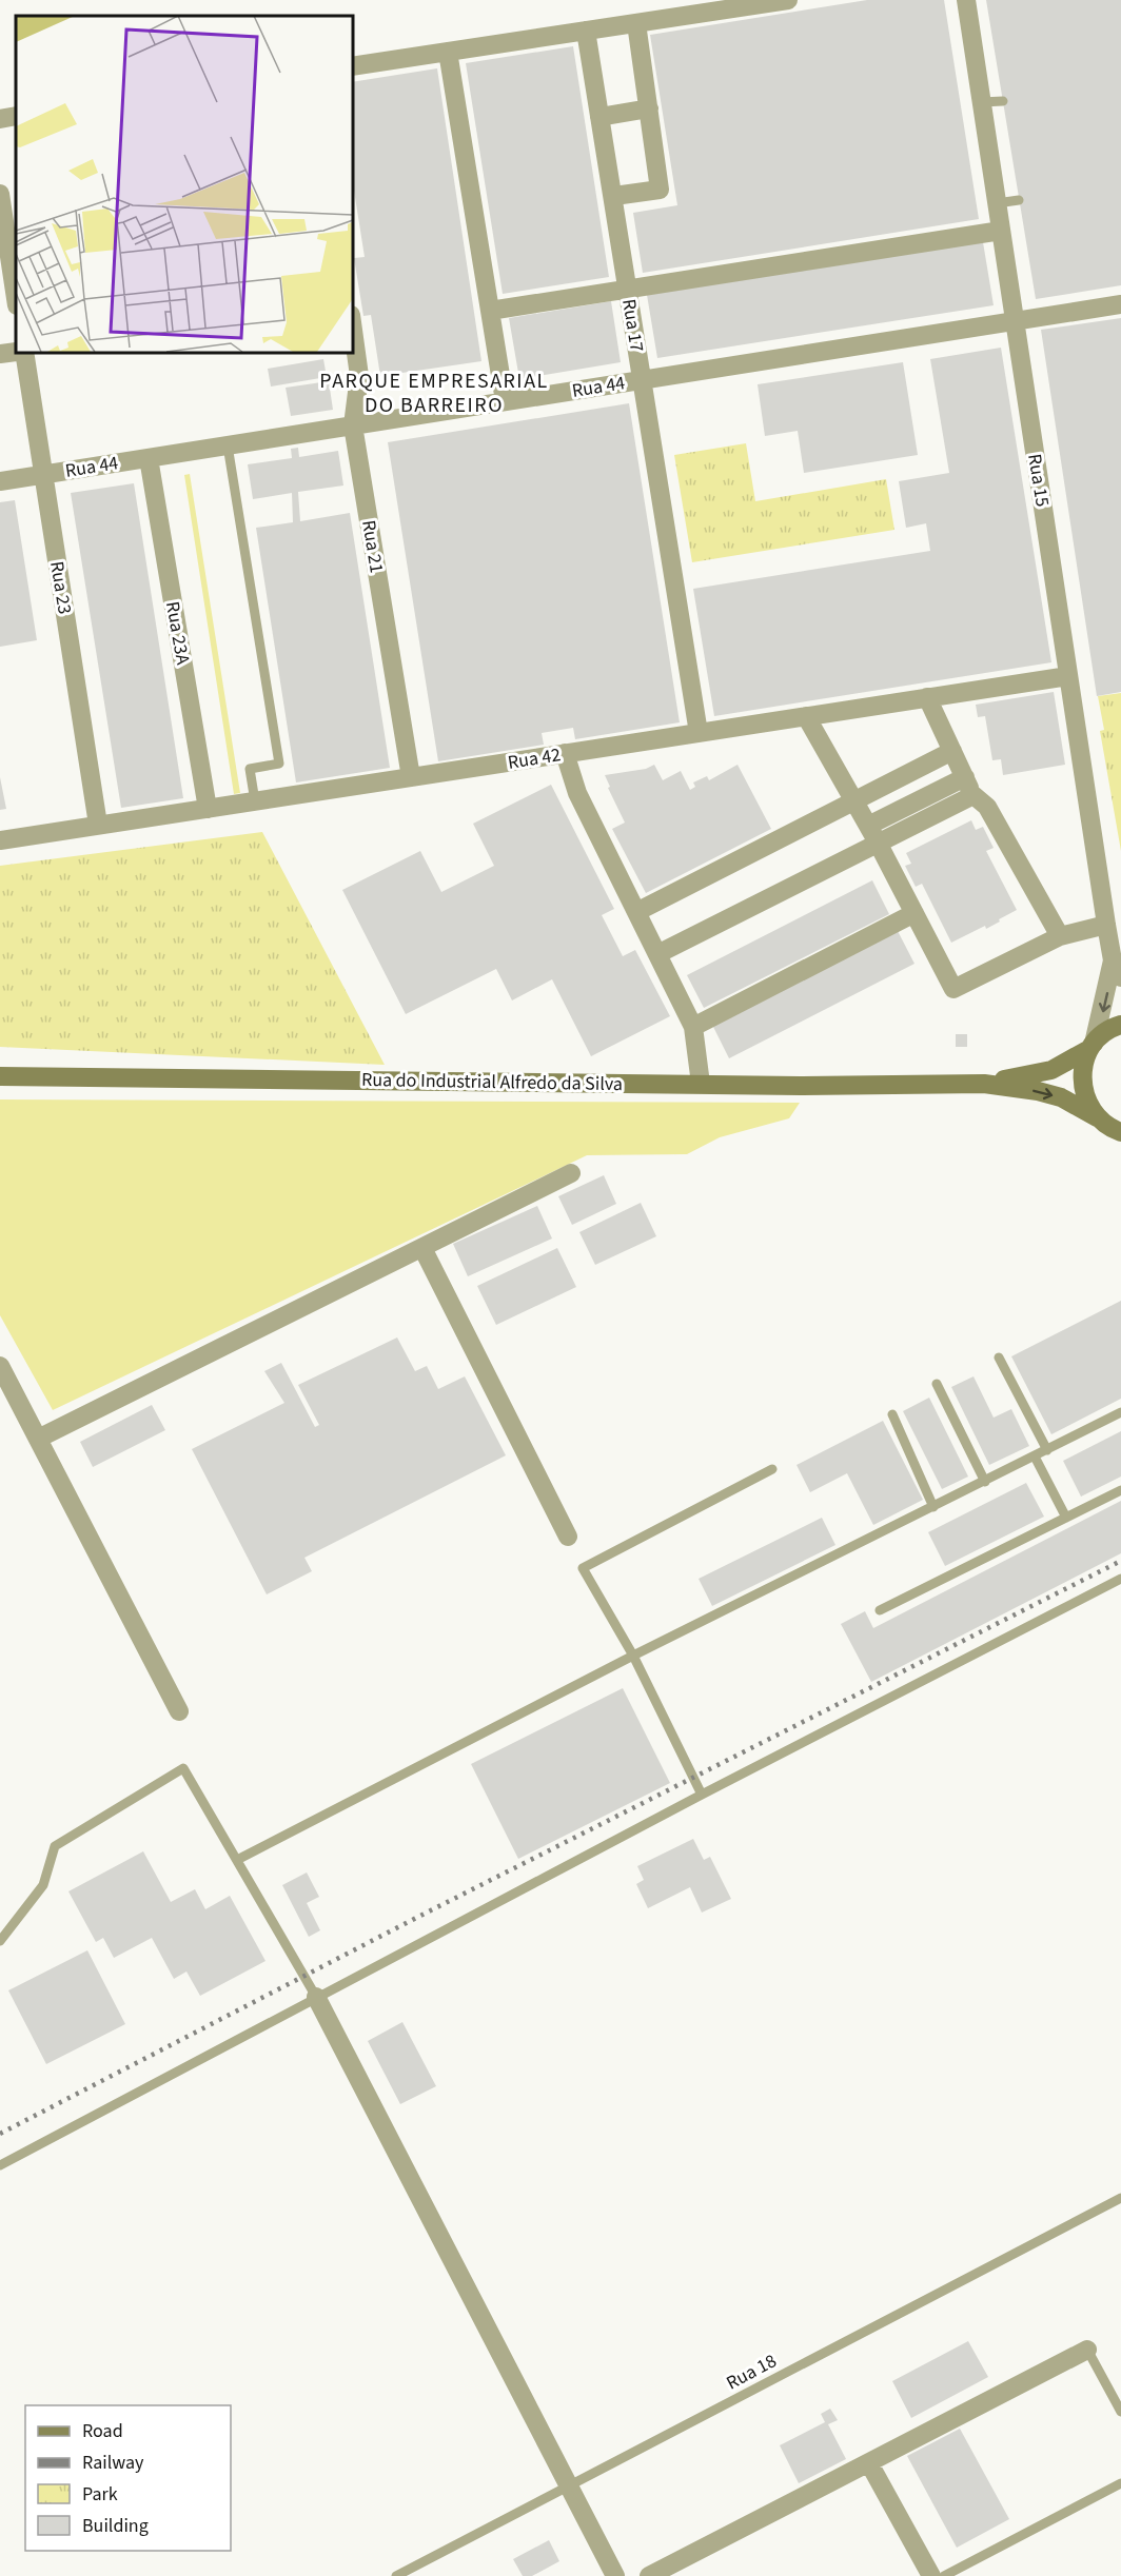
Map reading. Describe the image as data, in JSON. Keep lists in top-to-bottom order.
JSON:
{
  "streets": {
    "street": [
      "Rua 17",
      "Rua 44",
      "Rua 15",
      "Rua 21",
      "Rua 23",
      "Rua 23A",
      "Rua 42",
      "Rua do Industrial Alfredo da Silva"
    ],
    "lane": ["Rua 18"]
  },
  "crossings": [
    ["Rua 17", "Rua 44"],
    ["Rua 17", "Rua 42"],
    ["Rua 44", "Rua 15"],
    ["Rua 44", "Rua 21"],
    ["Rua 44", "Rua 23"],
    ["Rua 44", "Rua 23A"],
    ["Rua 15", "Rua 42"],
    ["Rua 15", "Rua do Industrial Alfredo da Silva"],
    ["Rua 21", "Rua 42"],
    ["Rua 23", "Rua 42"],
    ["Rua 23A", "Rua 42"]
  ],
  "districts": ["PARQUE EMPRESARIAL DO BARREIRO"],
  "legend": [
    "Road",
    "Railway",
    "Park",
    "Building"
  ]
}
